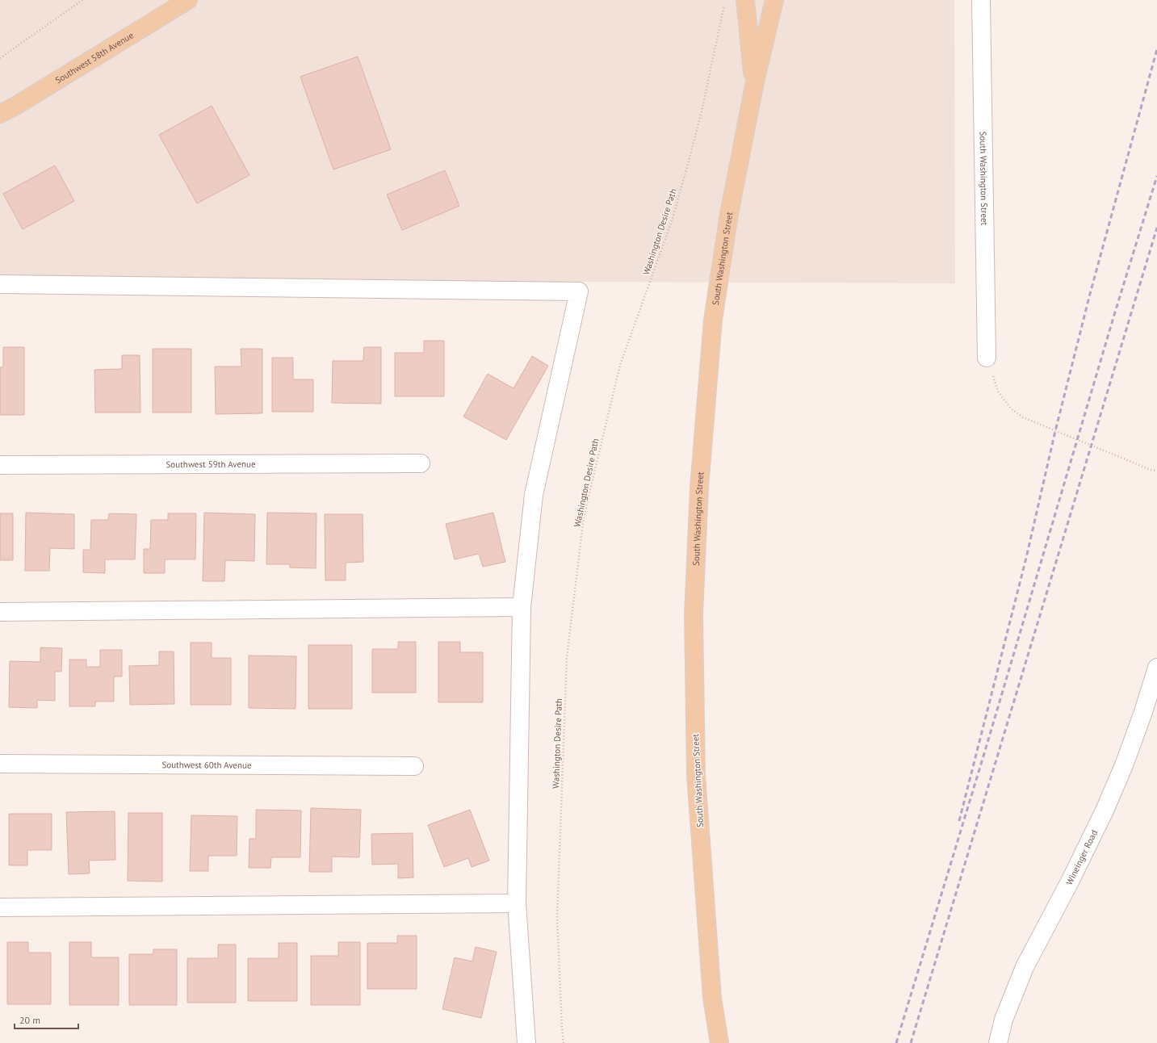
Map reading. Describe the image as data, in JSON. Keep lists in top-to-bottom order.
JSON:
{
  "streets": {
    "main road": ["Southwest 58th Avenue", "South Washington Street"],
    "street": ["Southwest 59th Avenue", "Southwest 60th Avenue", "Wineinger Road"],
    "path": ["Washington Desire Path"]
  },
  "scale_bar": "20 m"
}
